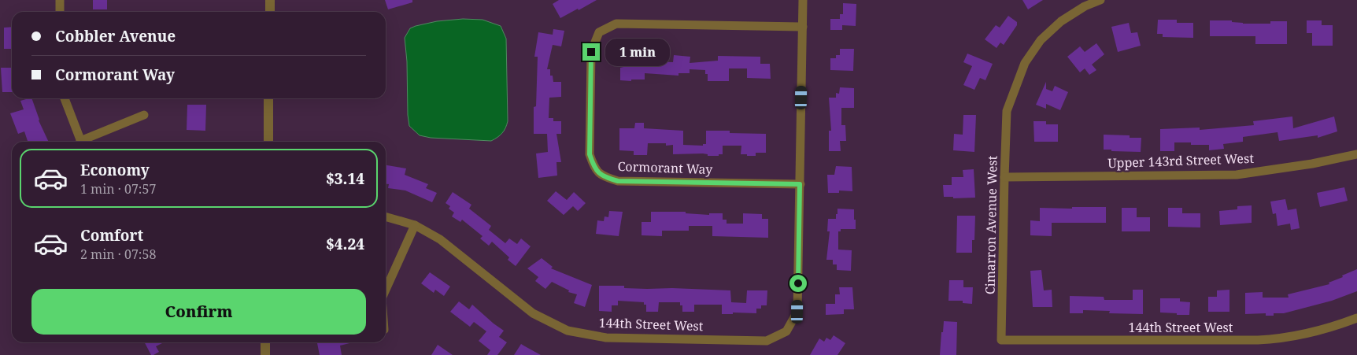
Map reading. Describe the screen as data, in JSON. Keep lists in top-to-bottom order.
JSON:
{
  "streets": {
    "street": [
      "Upper 143rd Street West",
      "Cormorant Way",
      "Cimarron Avenue West",
      "144th Street West"
    ]
  },
  "crossings": [
    ["Upper 143rd Street West", "Cimarron Avenue West"],
    ["Cormorant Way", "144th Street West"],
    ["Cimarron Avenue West", "144th Street West"]
  ],
  "page": {
    "banner": ["Cobbler Avenue", "Cormorant Way"],
    "bubble": "1 min",
    "list": [
      {
        "name": "Economy",
        "note": "1 min · 07:57",
        "value": "$3.14"
      },
      {
        "name": "Comfort",
        "note": "2 min · 07:58",
        "value": "$4.24"
      }
    ],
    "buttons": "Confirm"
  }
}
